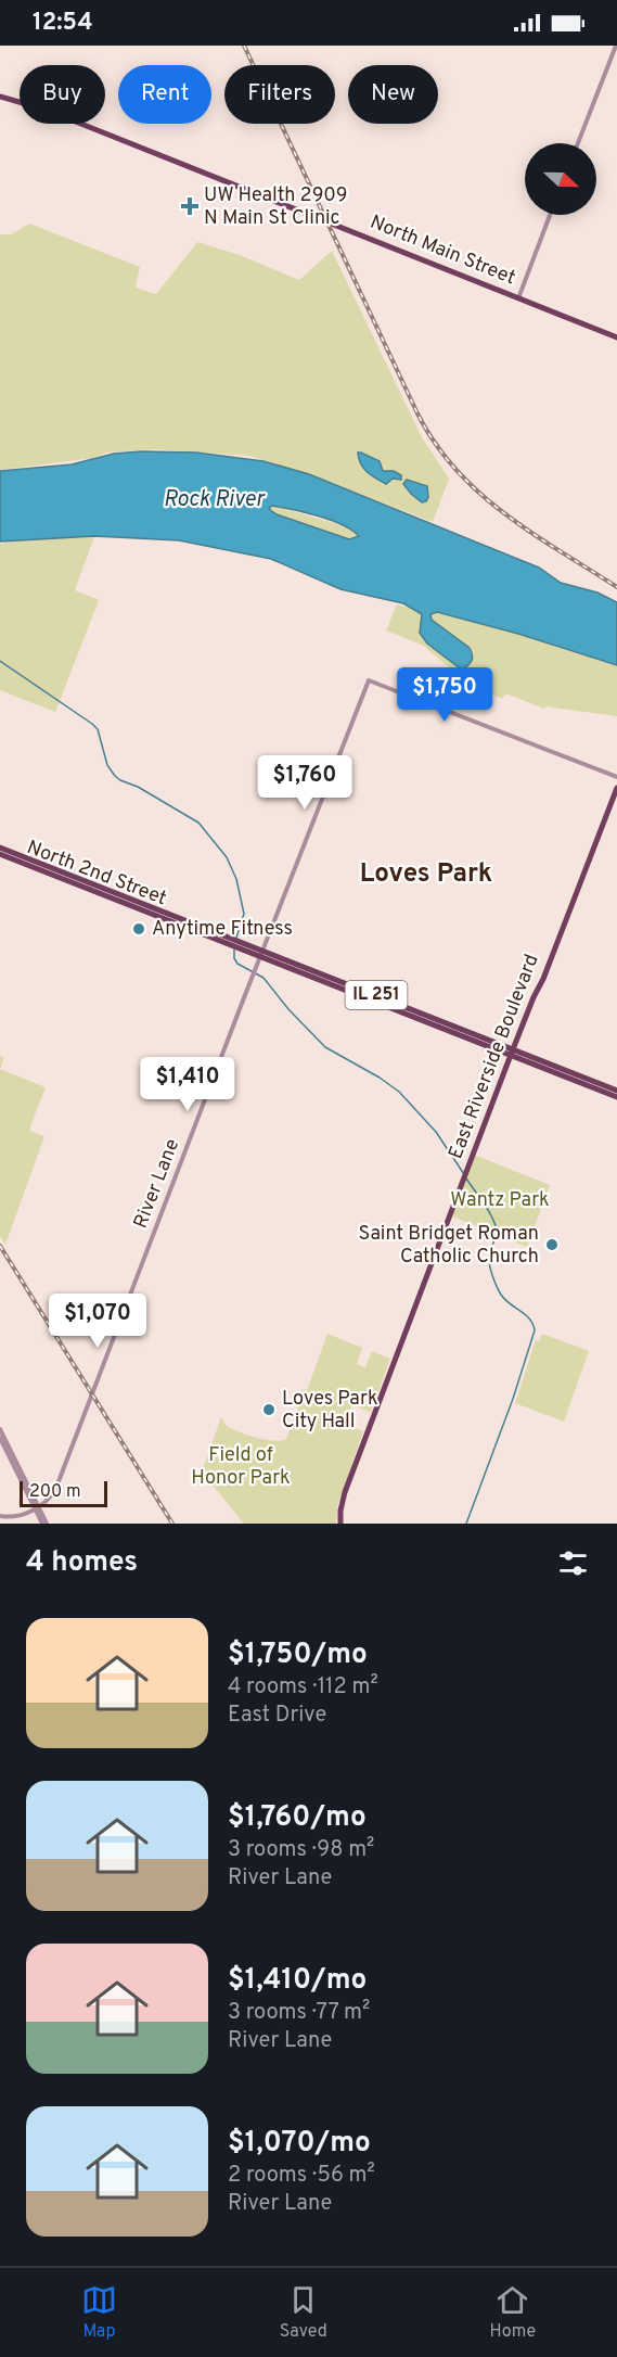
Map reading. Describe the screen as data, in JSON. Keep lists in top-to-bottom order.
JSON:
{
  "streets": {
    "main road": [
      "North Main Street",
      "North 2nd Street",
      "IL 251",
      "East Riverside Boulevard"
    ],
    "street": ["River Lane"]
  },
  "crossings": [
    ["North 2nd Street", "East Riverside Boulevard"],
    ["North 2nd Street", "River Lane"]
  ],
  "districts": ["Loves Park"],
  "water": ["Rock River"],
  "parks": ["Wantz Park", "Field of Honor Park"],
  "places": {
    "health": ["UW Health 2909 N Main St Clinic"],
    "other": ["Anytime Fitness", "Saint Bridget Roman Catholic Church", "Loves Park City Hall"]
  },
  "scale_bar": "200 m",
  "north": "right",
  "page": {
    "status": "12:54",
    "chip": [
      "Buy",
      "Rent",
      "Filters",
      "New"
    ],
    "price": [
      "$1,750",
      "$1,760",
      "$1,410",
      "$1,070"
    ],
    "scale": "200 m",
    "heading": "4 homes",
    "list": [
      {
        "name": "$1,750/mo",
        "note": "4 rooms · 112 m² · East Drive"
      },
      {
        "name": "$1,760/mo",
        "note": "3 rooms · 98 m² · River Lane"
      },
      {
        "name": "$1,410/mo",
        "note": "3 rooms · 77 m² · River Lane"
      },
      {
        "name": "$1,070/mo",
        "note": "2 rooms · 56 m² · River Lane"
      }
    ],
    "tabs": ["Map", "Saved", "Home"]
  }
}
